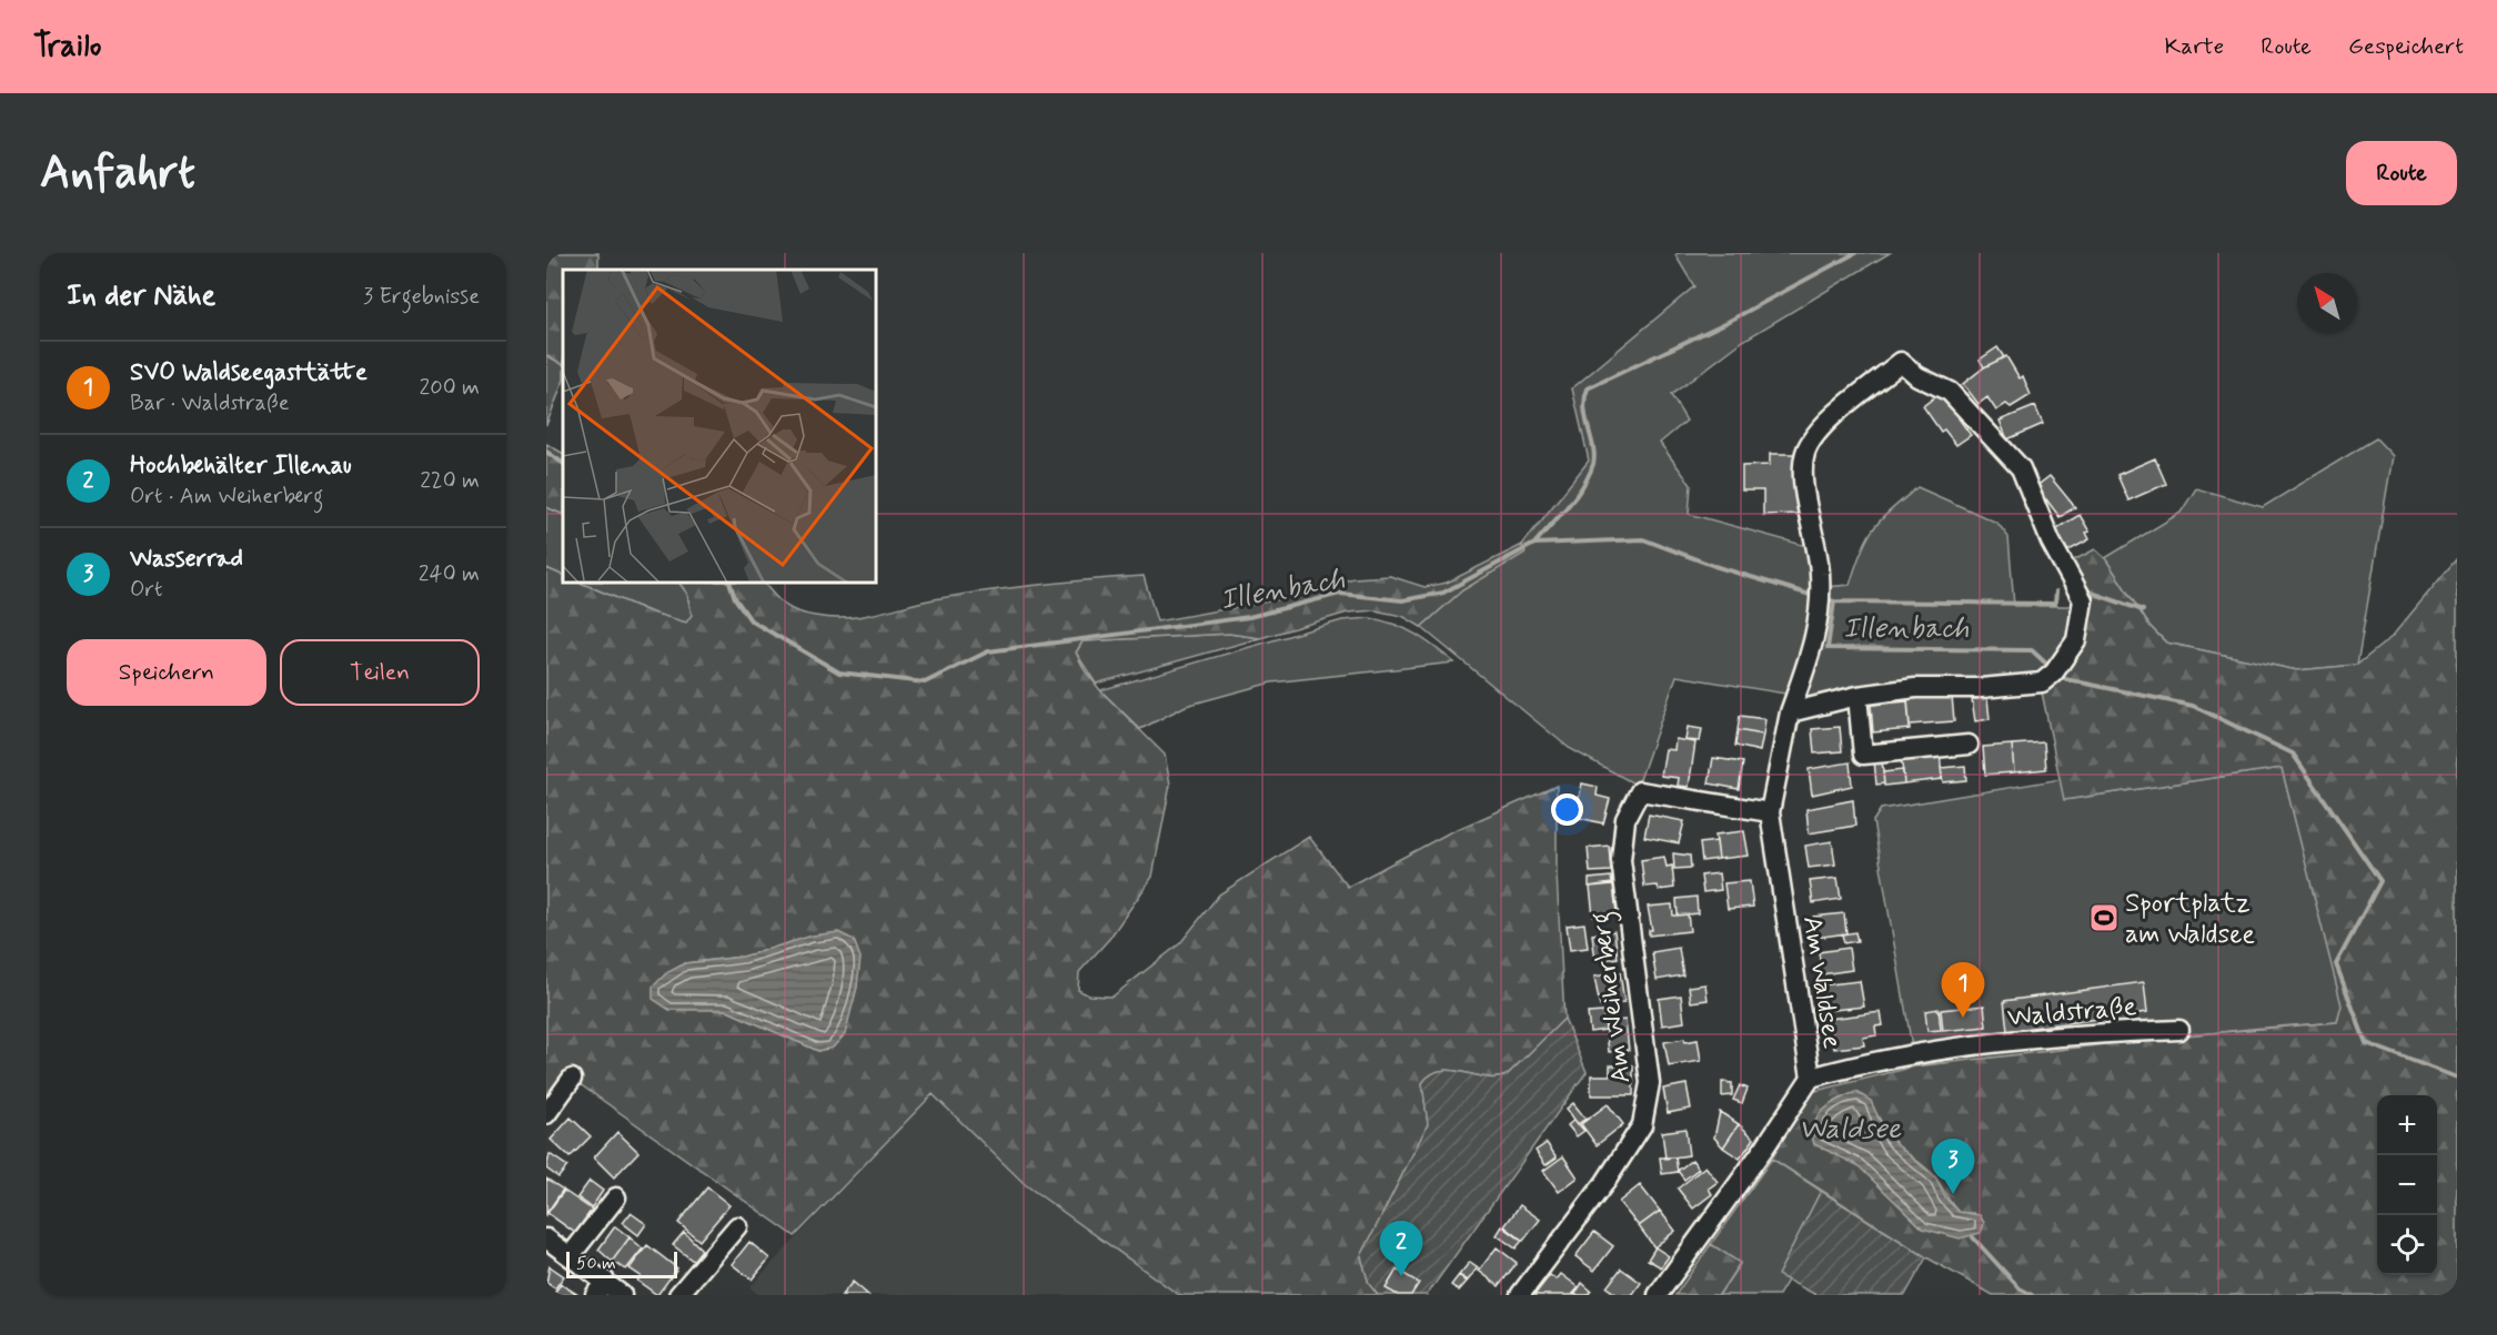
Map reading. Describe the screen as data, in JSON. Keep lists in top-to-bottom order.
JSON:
{
  "streets": {
    "street": ["Am Waldsee", "Am Weiherberg", "Waldstraße"]
  },
  "crossings": [
    ["Am Waldsee", "Am Weiherberg"],
    ["Am Waldsee", "Waldstraße"]
  ],
  "water": ["Illenbach", "Waldsee"],
  "places": {
    "sports": ["Sportplatz am Waldsee"]
  },
  "scale_bar": "50 m",
  "north": "top left",
  "page": {
    "header": "Trailo",
    "nav": ["Karte", "Route", "Gespeichert"],
    "buttons": [
      "Route",
      ["Speichern", "Teilen"]
    ],
    "title": "Anfahrt",
    "heading": ["In der Nähe", "3 Ergebnisse"],
    "list": [
      {
        "mark": "1",
        "name": "SVO Waldseegasttätte",
        "note": "Bar · Waldstraße",
        "value": "200 m"
      },
      {
        "mark": "2",
        "name": "Hochbehälter Illenau",
        "note": "Ort · Am Weiherberg",
        "value": "220 m"
      },
      {
        "mark": "3",
        "name": "Wasserrad",
        "note": "Ort",
        "value": "240 m"
      }
    ],
    "pins": ["1", "3", "2"],
    "map_buttons": ["+", "−"],
    "scale": "50 m"
  }
}
